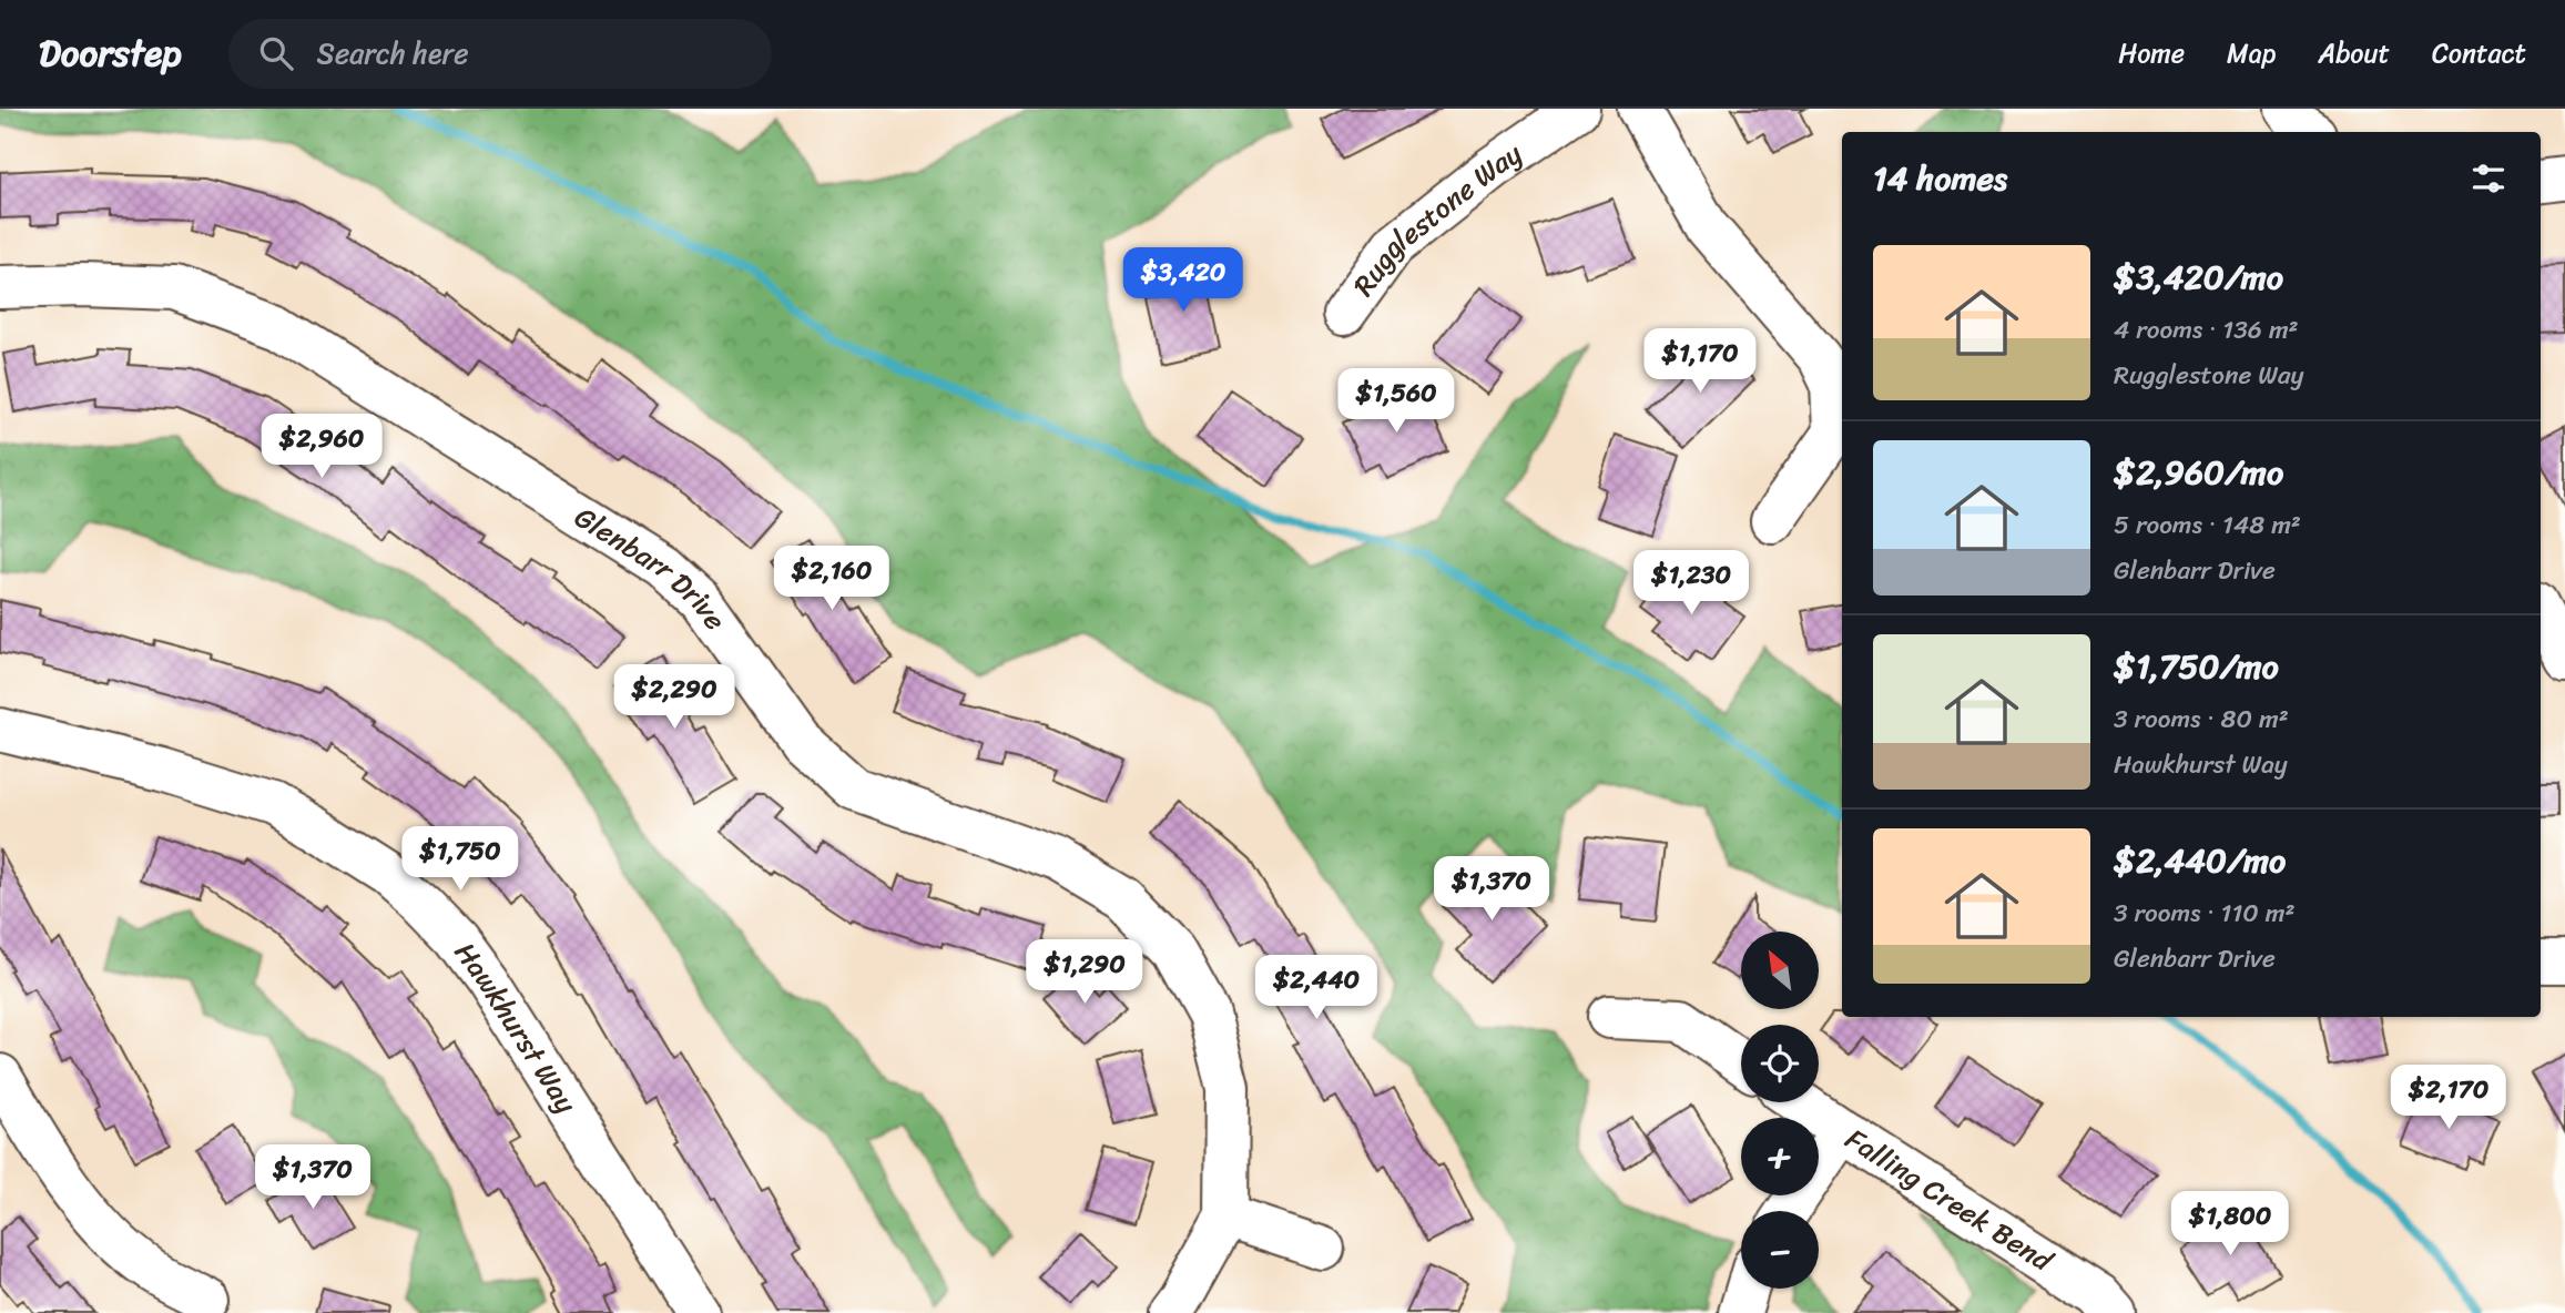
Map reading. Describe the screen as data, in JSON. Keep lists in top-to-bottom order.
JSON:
{
  "streets": {
    "street": [
      "Rugglestone Way",
      "Glenbarr Drive",
      "Hawkhurst Way",
      "Falling Creek Bend"
    ]
  },
  "north": "top left",
  "page": {
    "header": "Doorstep",
    "search": "Search here",
    "nav": [
      "Home",
      "Map",
      "About",
      "Contact"
    ],
    "heading": "14 homes",
    "list": [
      {
        "name": "$3,420/mo",
        "note": "4 rooms · 136 m² · Rugglestone Way"
      },
      {
        "name": "$2,960/mo",
        "note": "5 rooms · 148 m² · Glenbarr Drive"
      },
      {
        "name": "$1,750/mo",
        "note": "3 rooms · 80 m² · Hawkhurst Way"
      },
      {
        "name": "$2,440/mo",
        "note": "3 rooms · 110 m² · Glenbarr Drive"
      }
    ],
    "price": [
      "$3,420",
      "$1,170",
      "$1,560",
      "$2,960",
      "$2,160",
      "$1,230",
      "$2,290",
      "$1,750",
      "$1,370",
      "$1,290",
      "$2,440",
      "$2,170",
      "$1,370",
      "$1,800"
    ],
    "map_buttons": ["+", "−"]
  }
}
